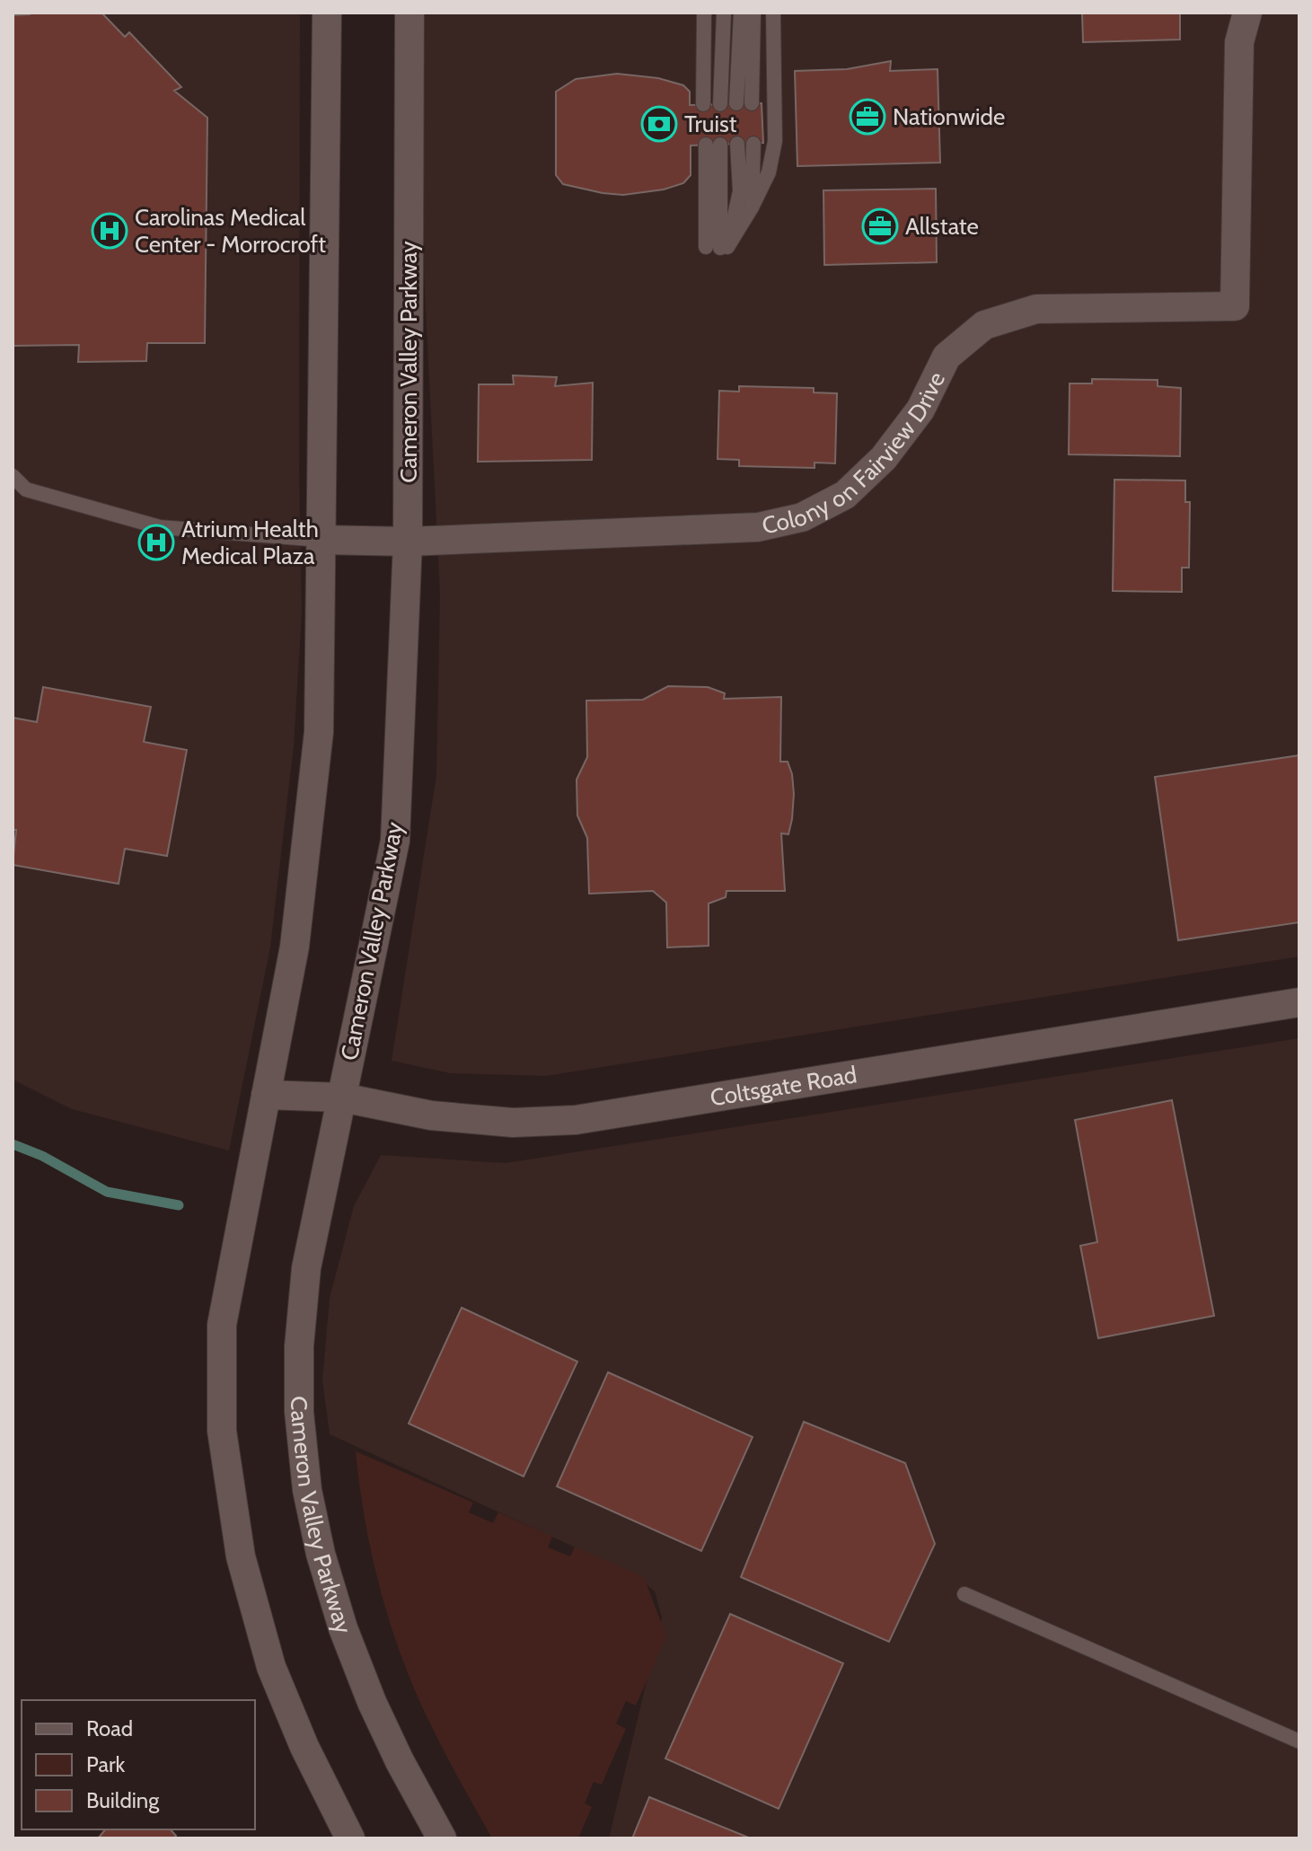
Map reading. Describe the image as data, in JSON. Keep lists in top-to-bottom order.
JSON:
{
  "streets": {
    "street": ["Cameron Valley Parkway", "Colony on Fairview Drive", "Coltsgate Road"]
  },
  "crossings": [
    ["Cameron Valley Parkway", "Colony on Fairview Drive"],
    ["Cameron Valley Parkway", "Coltsgate Road"]
  ],
  "places": {
    "office": ["Nationwide", "Allstate"],
    "bank": ["Truist"],
    "hospital": ["Carolinas Medical Center - Morrocroft", "Atrium Health Medical Plaza"]
  },
  "legend": ["Road", "Park", "Building"]
}
